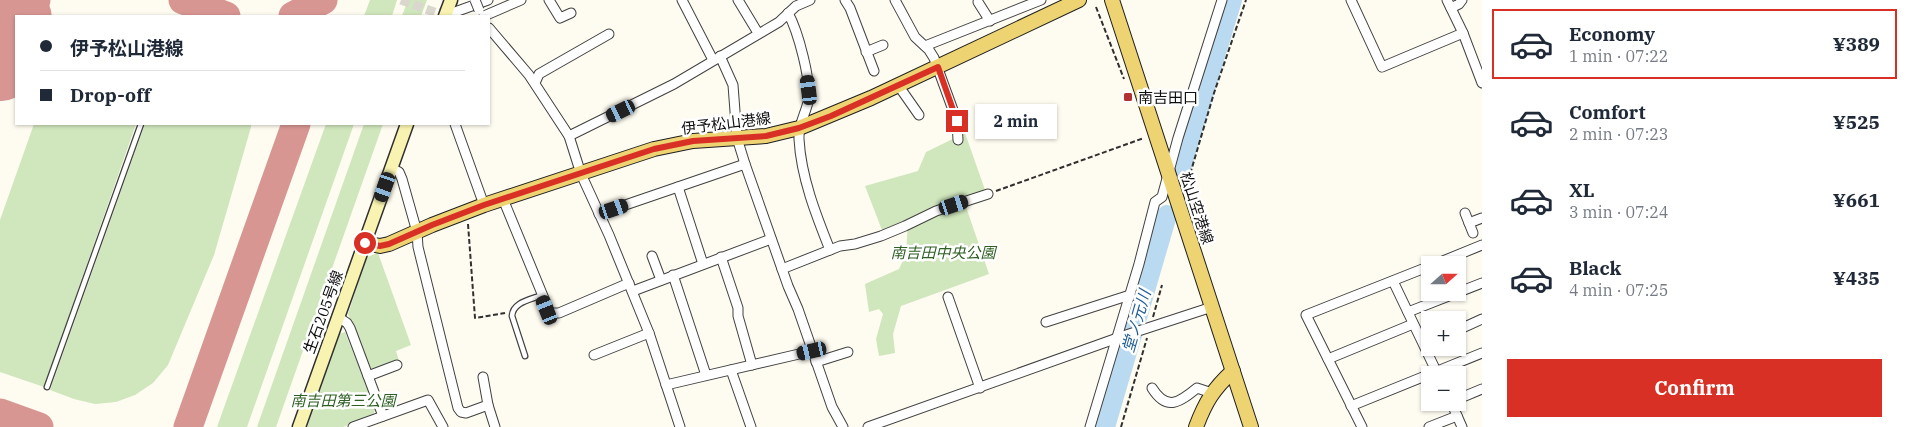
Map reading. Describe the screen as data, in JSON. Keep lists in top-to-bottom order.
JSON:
{
  "streets": {
    "main road": ["伊予松山港線", "松山空港線"],
    "street": ["生石205号線"]
  },
  "crossings": [
    ["伊予松山港線", "生石205号線"]
  ],
  "water": ["堂ノ元川"],
  "parks": ["南吉田中央公園", "南吉田第三公園"],
  "places": {
    "transit": ["南吉田口"]
  },
  "north": "right",
  "page": {
    "list": [
      {
        "name": "Economy",
        "note": "1 min · 07:22",
        "value": "¥389"
      },
      {
        "name": "Comfort",
        "note": "2 min · 07:23",
        "value": "¥525"
      },
      {
        "name": "XL",
        "note": "3 min · 07:24",
        "value": "¥661"
      },
      {
        "name": "Black",
        "note": "4 min · 07:25",
        "value": "¥435"
      }
    ],
    "banner": ["伊予松山港線", "Drop-off"],
    "bubble": "2 min",
    "map_buttons": ["+", "−"],
    "buttons": "Confirm"
  }
}
